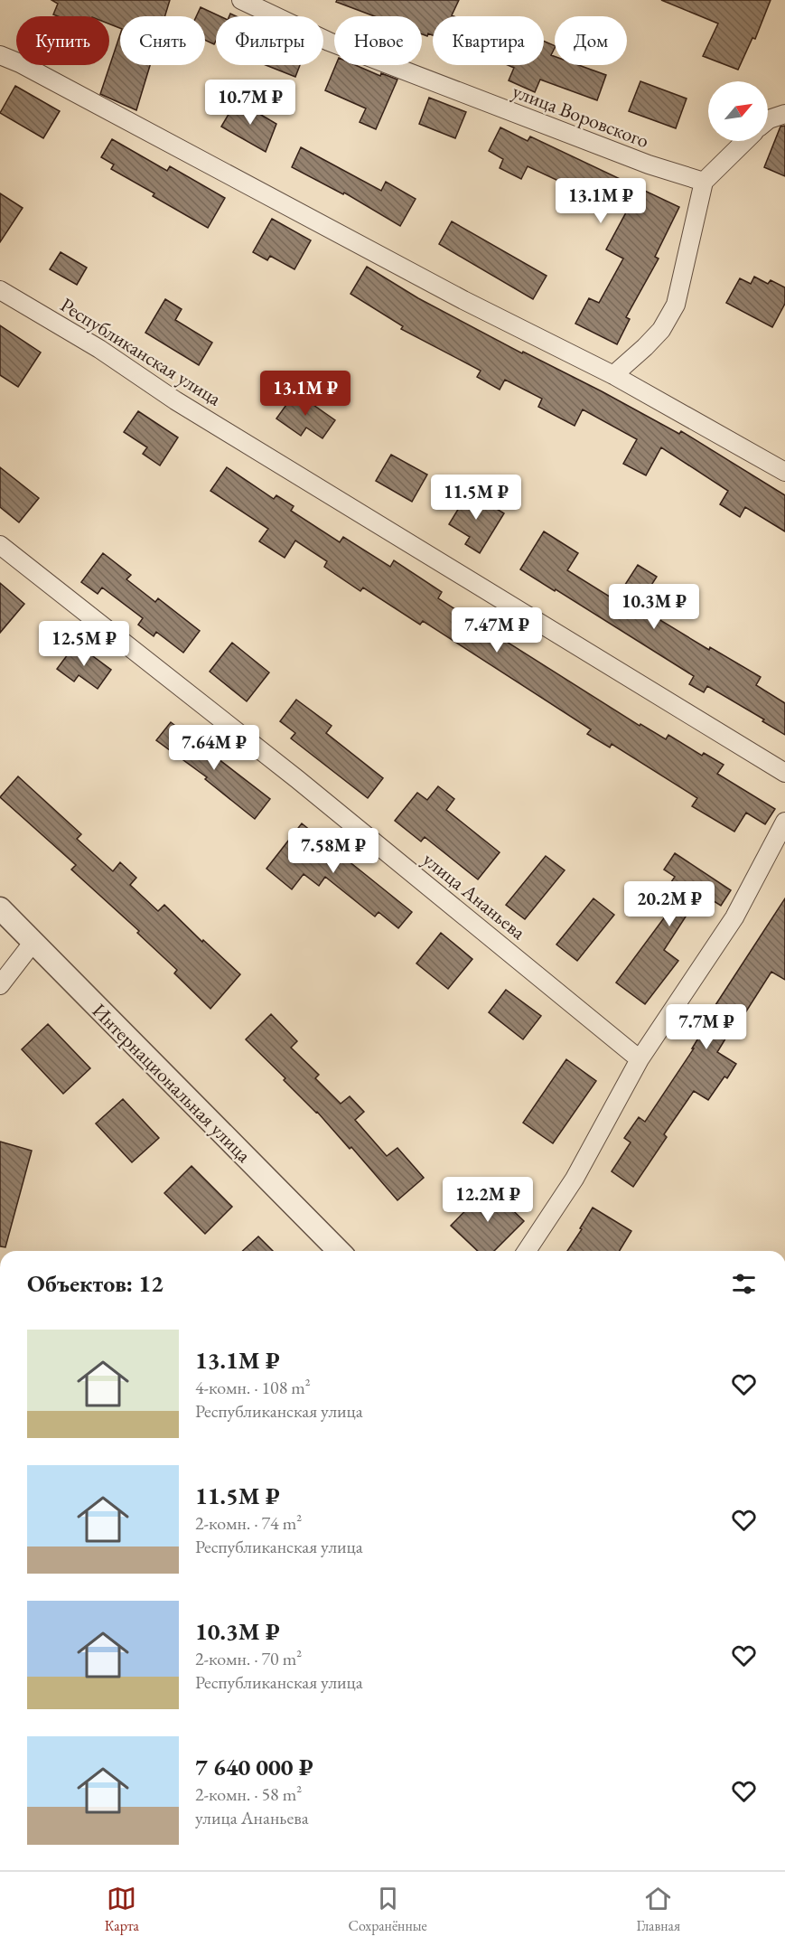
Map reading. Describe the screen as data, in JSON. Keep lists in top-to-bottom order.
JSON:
{
  "streets": {
    "street": [
      "улица Воровского",
      "Республиканская улица",
      "улица Ананьева",
      "Интернациональная улица"
    ]
  },
  "north": "top right",
  "page": {
    "chip": [
      "Купить",
      "Снять",
      "Фильтры",
      "Новое",
      "Квартира",
      "Дом"
    ],
    "price": [
      "10.7M ₽",
      "13.1M ₽",
      "13.1M ₽",
      "11.5M ₽",
      "10.3M ₽",
      "7.47M ₽",
      "12.5M ₽",
      "7.64M ₽",
      "7.58M ₽",
      "20.2M ₽",
      "7.7M ₽",
      "12.2M ₽"
    ],
    "heading": "Объектов: 12",
    "list": [
      {
        "name": "13.1M ₽",
        "note": "4-комн. · 108 m² · Республиканская улица"
      },
      {
        "name": "11.5M ₽",
        "note": "2-комн. · 74 m² · Республиканская улица"
      },
      {
        "name": "10.3M ₽",
        "note": "2-комн. · 70 m² · Республиканская улица"
      },
      {
        "name": "7 640 000 ₽",
        "note": "2-комн. · 58 m² · улица Ананьева"
      }
    ],
    "tabs": ["Карта", "Сохранённые", "Главная"]
  }
}
